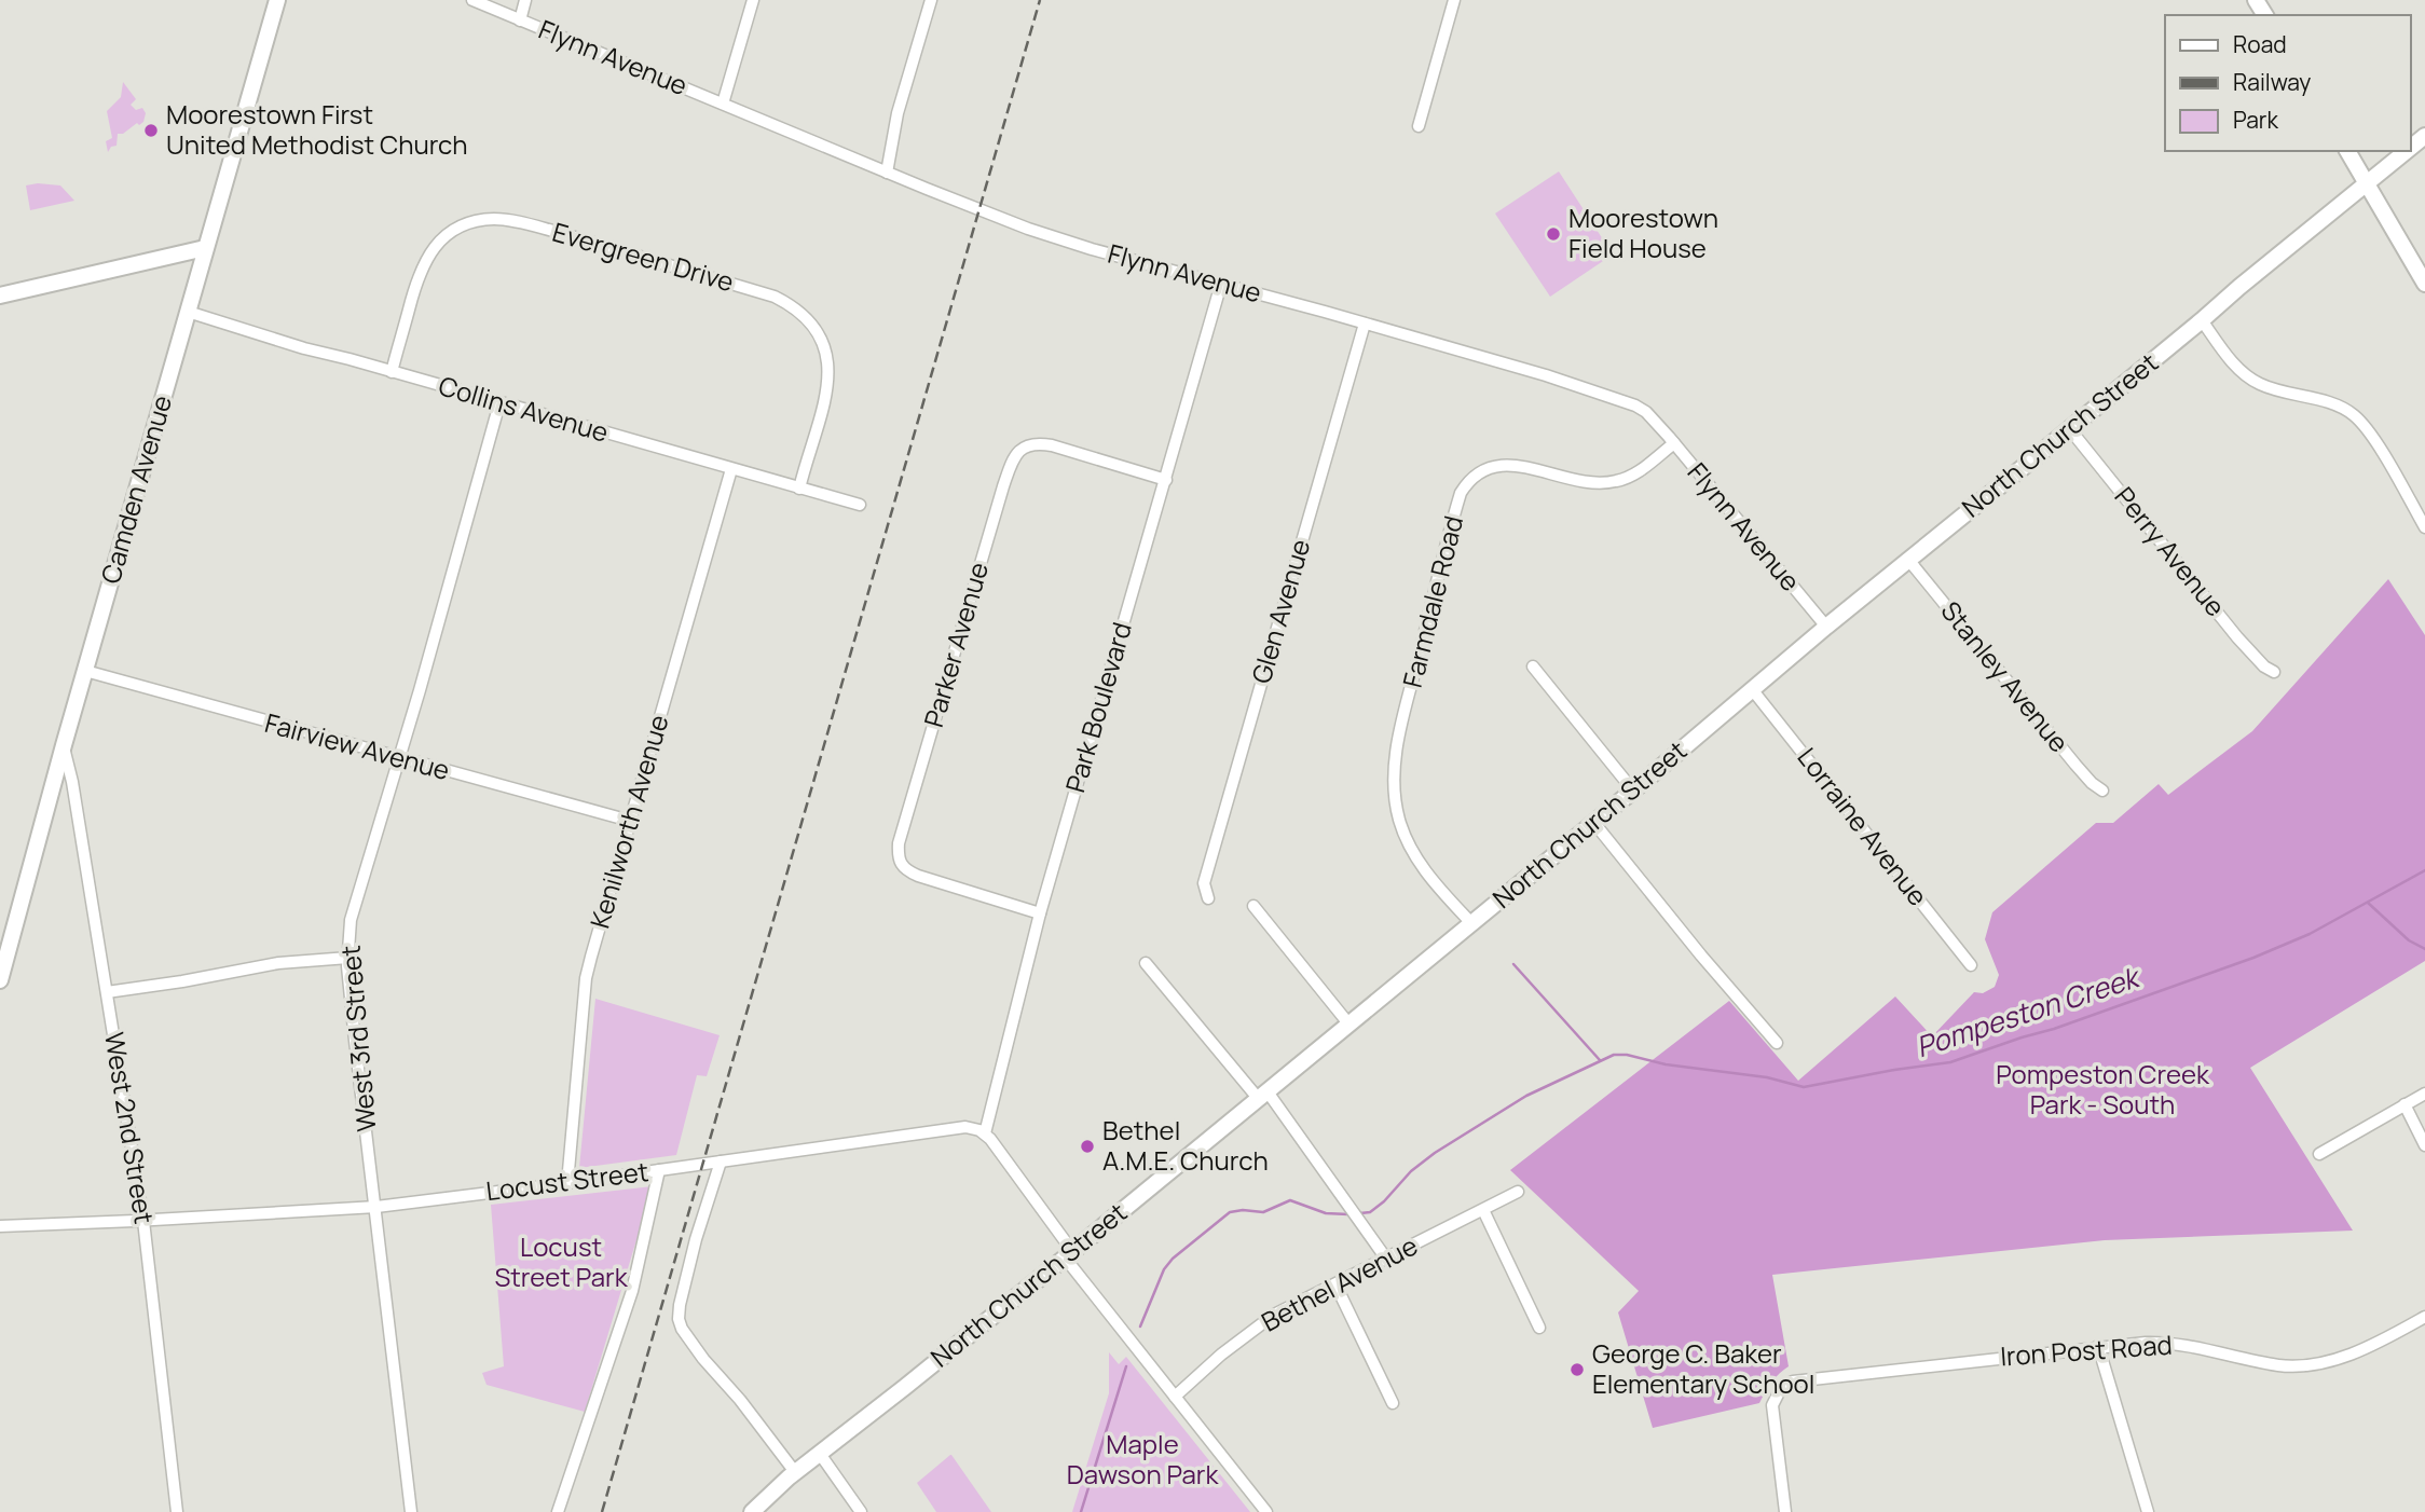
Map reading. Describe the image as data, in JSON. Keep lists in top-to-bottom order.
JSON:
{
  "streets": {
    "main road": ["North Church Street", "Camden Avenue"],
    "street": [
      "Flynn Avenue",
      "Evergreen Drive",
      "Collins Avenue",
      "Perry Avenue",
      "Farmdale Road",
      "Glen Avenue",
      "Parker Avenue",
      "Stanley Avenue",
      "Park Boulevard",
      "Fairview Avenue",
      "Kenilworth Avenue",
      "Lorraine Avenue",
      "West 3rd Street",
      "West 2nd Street",
      "Locust Street",
      "Bethel Avenue",
      "Iron Post Road"
    ]
  },
  "crossings": [
    ["Flynn Avenue", "North Church Street"],
    ["Flynn Avenue", "Farmdale Road"],
    ["Flynn Avenue", "Glen Avenue"],
    ["Flynn Avenue", "Park Boulevard"],
    ["Evergreen Drive", "Collins Avenue"],
    ["Collins Avenue", "Camden Avenue"],
    ["Collins Avenue", "Kenilworth Avenue"],
    ["Collins Avenue", "West 3rd Street"],
    ["North Church Street", "Perry Avenue"],
    ["North Church Street", "Farmdale Road"],
    ["North Church Street", "Stanley Avenue"],
    ["North Church Street", "Lorraine Avenue"],
    ["Camden Avenue", "Fairview Avenue"],
    ["Camden Avenue", "West 2nd Street"],
    ["Parker Avenue", "Park Boulevard"],
    ["Park Boulevard", "Locust Street"],
    ["Fairview Avenue", "Kenilworth Avenue"],
    ["Fairview Avenue", "West 3rd Street"],
    ["Kenilworth Avenue", "Locust Street"],
    ["West 3rd Street", "Locust Street"],
    ["West 2nd Street", "Locust Street"]
  ],
  "water": ["Pompeston Creek"],
  "parks": ["Pompeston Creek Park - South", "Locust Street Park", "Maple Dawson Park"],
  "places": [
    "Moorestown First United Methodist Church",
    "Moorestown Field House",
    "Bethel A.M.E. Church",
    "George C. Baker Elementary School"
  ],
  "legend": ["Road", "Railway", "Park"]
}
